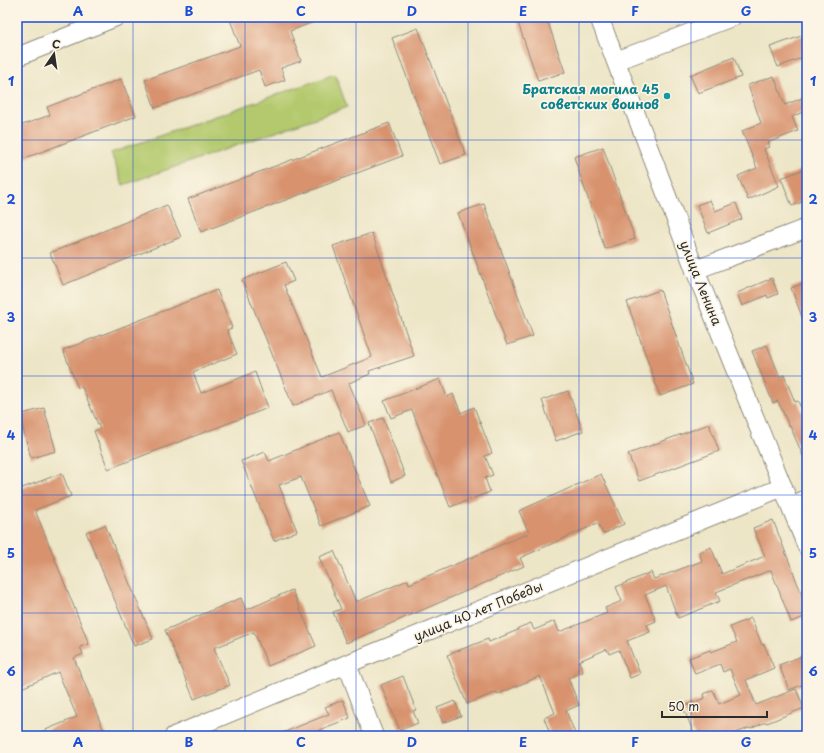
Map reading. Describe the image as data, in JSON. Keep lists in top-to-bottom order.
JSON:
{
  "streets": {
    "street": ["улица Ленина", "улица 40 лет Победы"]
  },
  "crossings": [
    ["улица Ленина", "улица 40 лет Победы"]
  ],
  "places": ["Братская могила 45 советских воинов"],
  "scale_bar": "50 m",
  "north": "top",
  "grid": {
    "columns": [
      "A",
      "B",
      "C",
      "D",
      "E",
      "F",
      "G"
    ],
    "rows": [
      "1",
      "2",
      "3",
      "4",
      "5",
      "6"
    ]
  }
}
